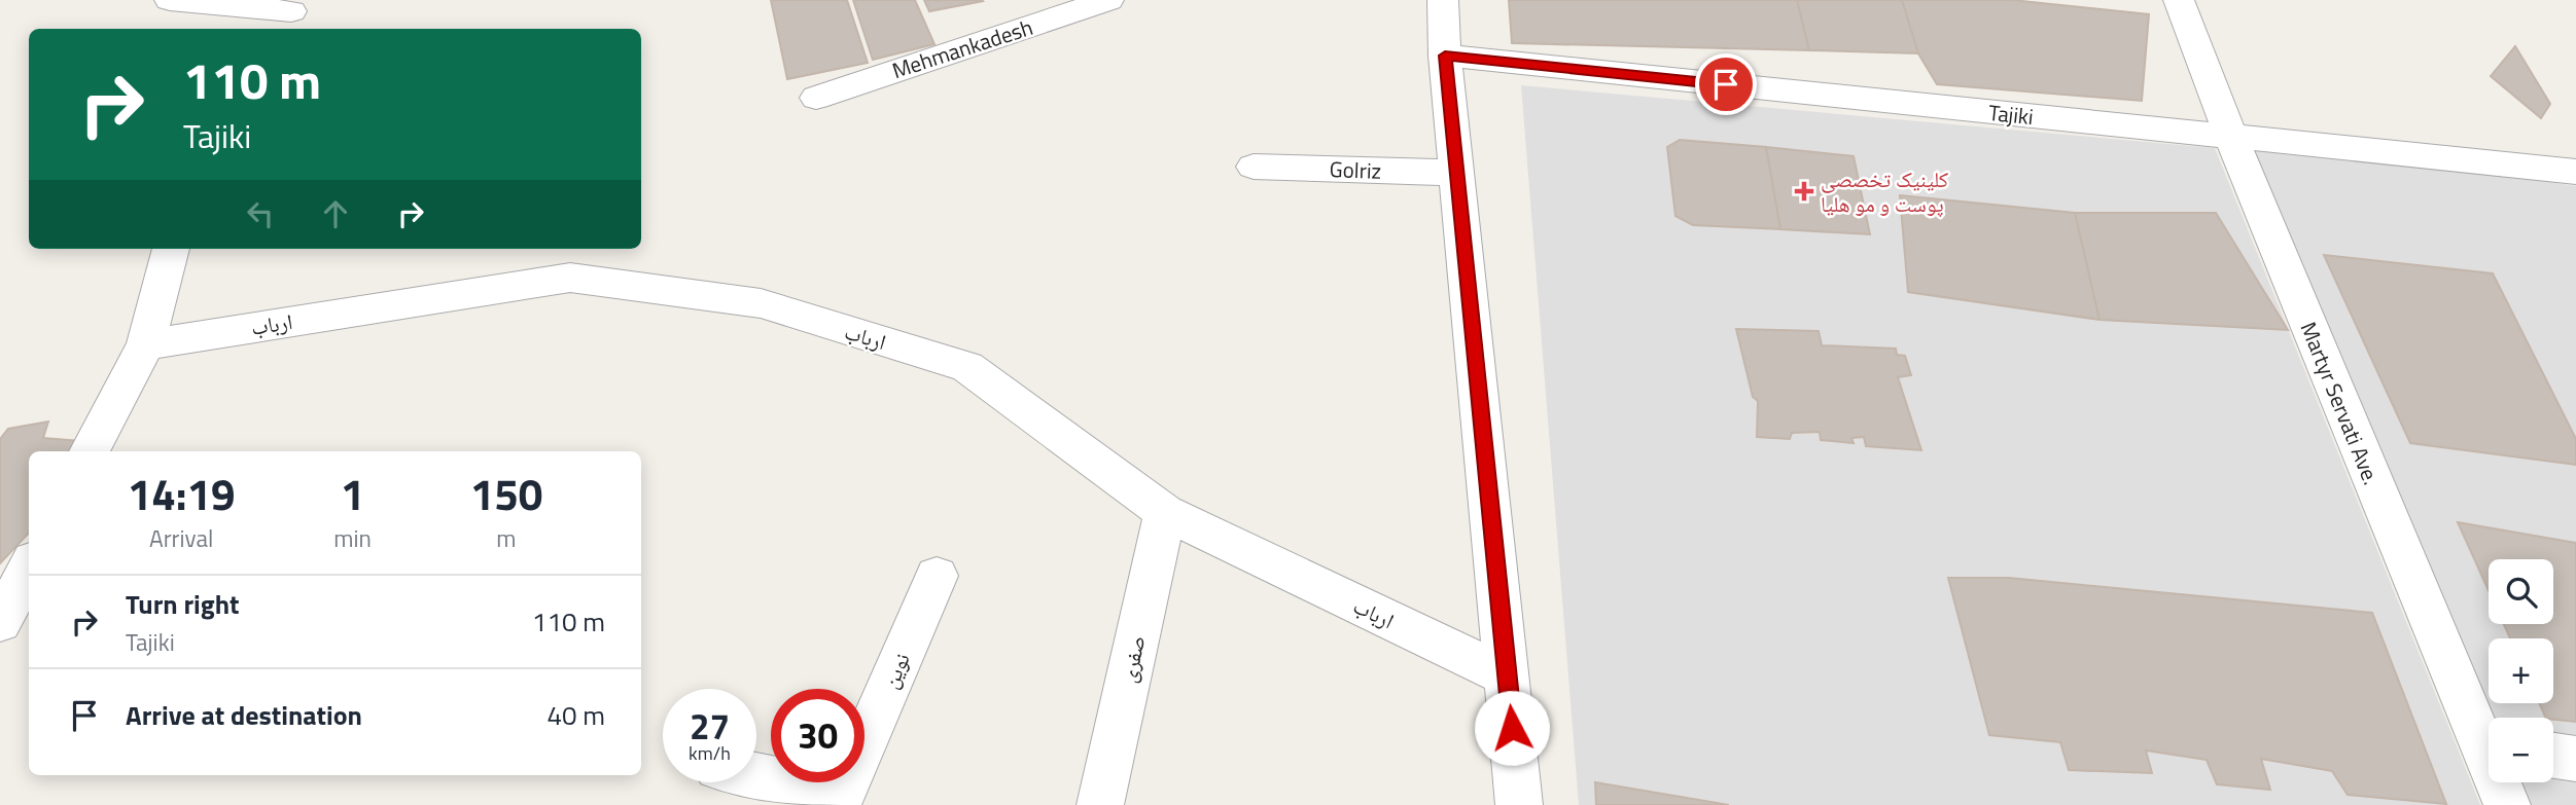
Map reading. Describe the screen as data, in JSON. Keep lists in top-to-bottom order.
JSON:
{
  "streets": {
    "street": [
      "Mehmankadesh",
      "Tajiki",
      "Golriz",
      "ارباب",
      "Martyr Servati Ave.",
      "صفری",
      "نوین"
    ]
  },
  "crossings": [
    ["Tajiki", "Martyr Servati Ave."],
    ["ارباب", "صفری"]
  ],
  "places": {
    "health": ["کلینیک تخصصی پوست و مو هلیا"]
  },
  "page": {
    "turn": ["110 m", "Tajiki"],
    "eta": [
      "14:19",
      "Arrival",
      "1",
      "min",
      "150",
      "m"
    ],
    "map_buttons": ["+", "−"],
    "list": [
      {
        "name": "Turn right",
        "note": "Tajiki",
        "value": "110 m"
      },
      {
        "name": "Arrive at destination",
        "value": "40 m"
      }
    ],
    "speed": "27 km/h",
    "limit": "30"
  }
}
